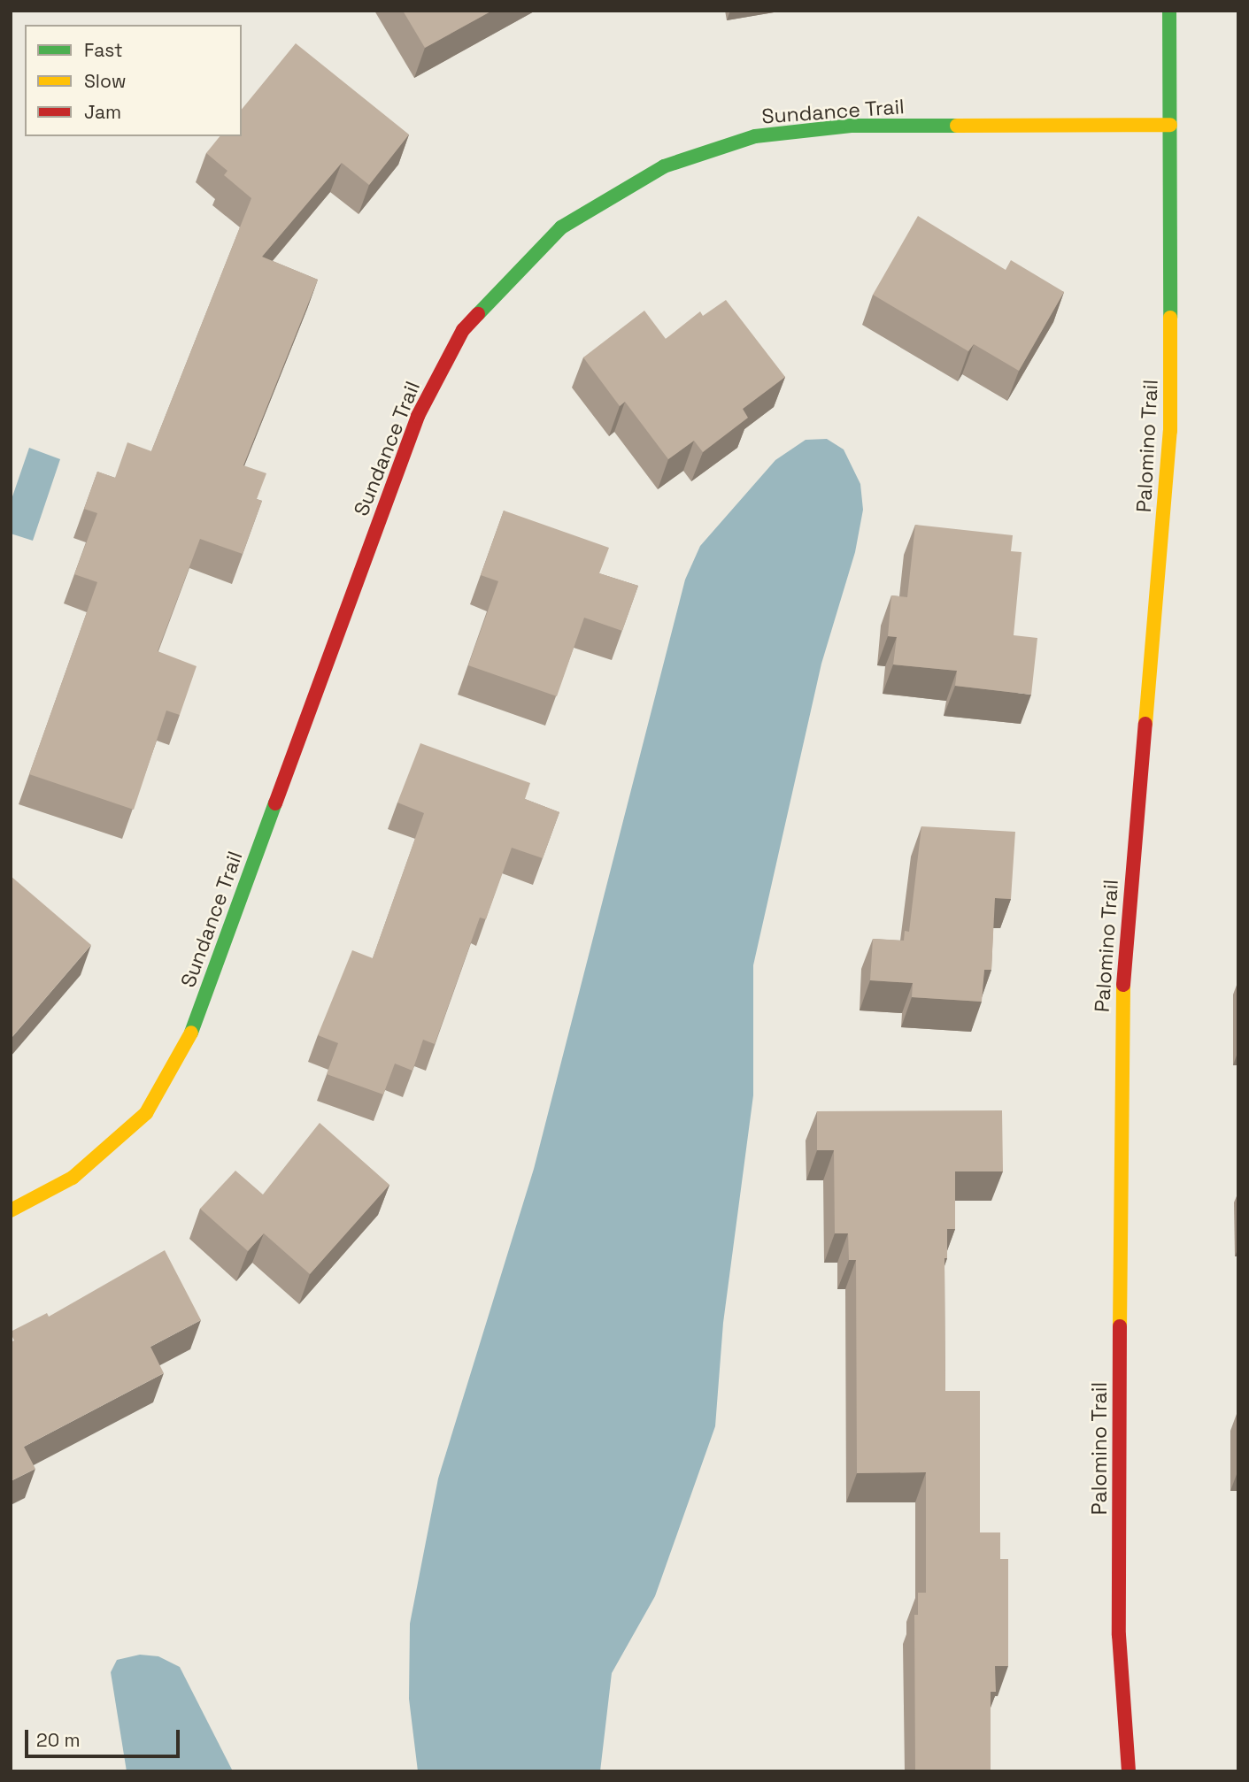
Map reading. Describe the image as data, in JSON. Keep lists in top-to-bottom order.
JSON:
{
  "streets": {
    "street": ["Sundance Trail", "Palomino Trail"]
  },
  "crossings": [
    ["Sundance Trail", "Palomino Trail"]
  ],
  "legend": ["Fast", "Slow", "Jam"],
  "scale_bar": "20 m"
}
